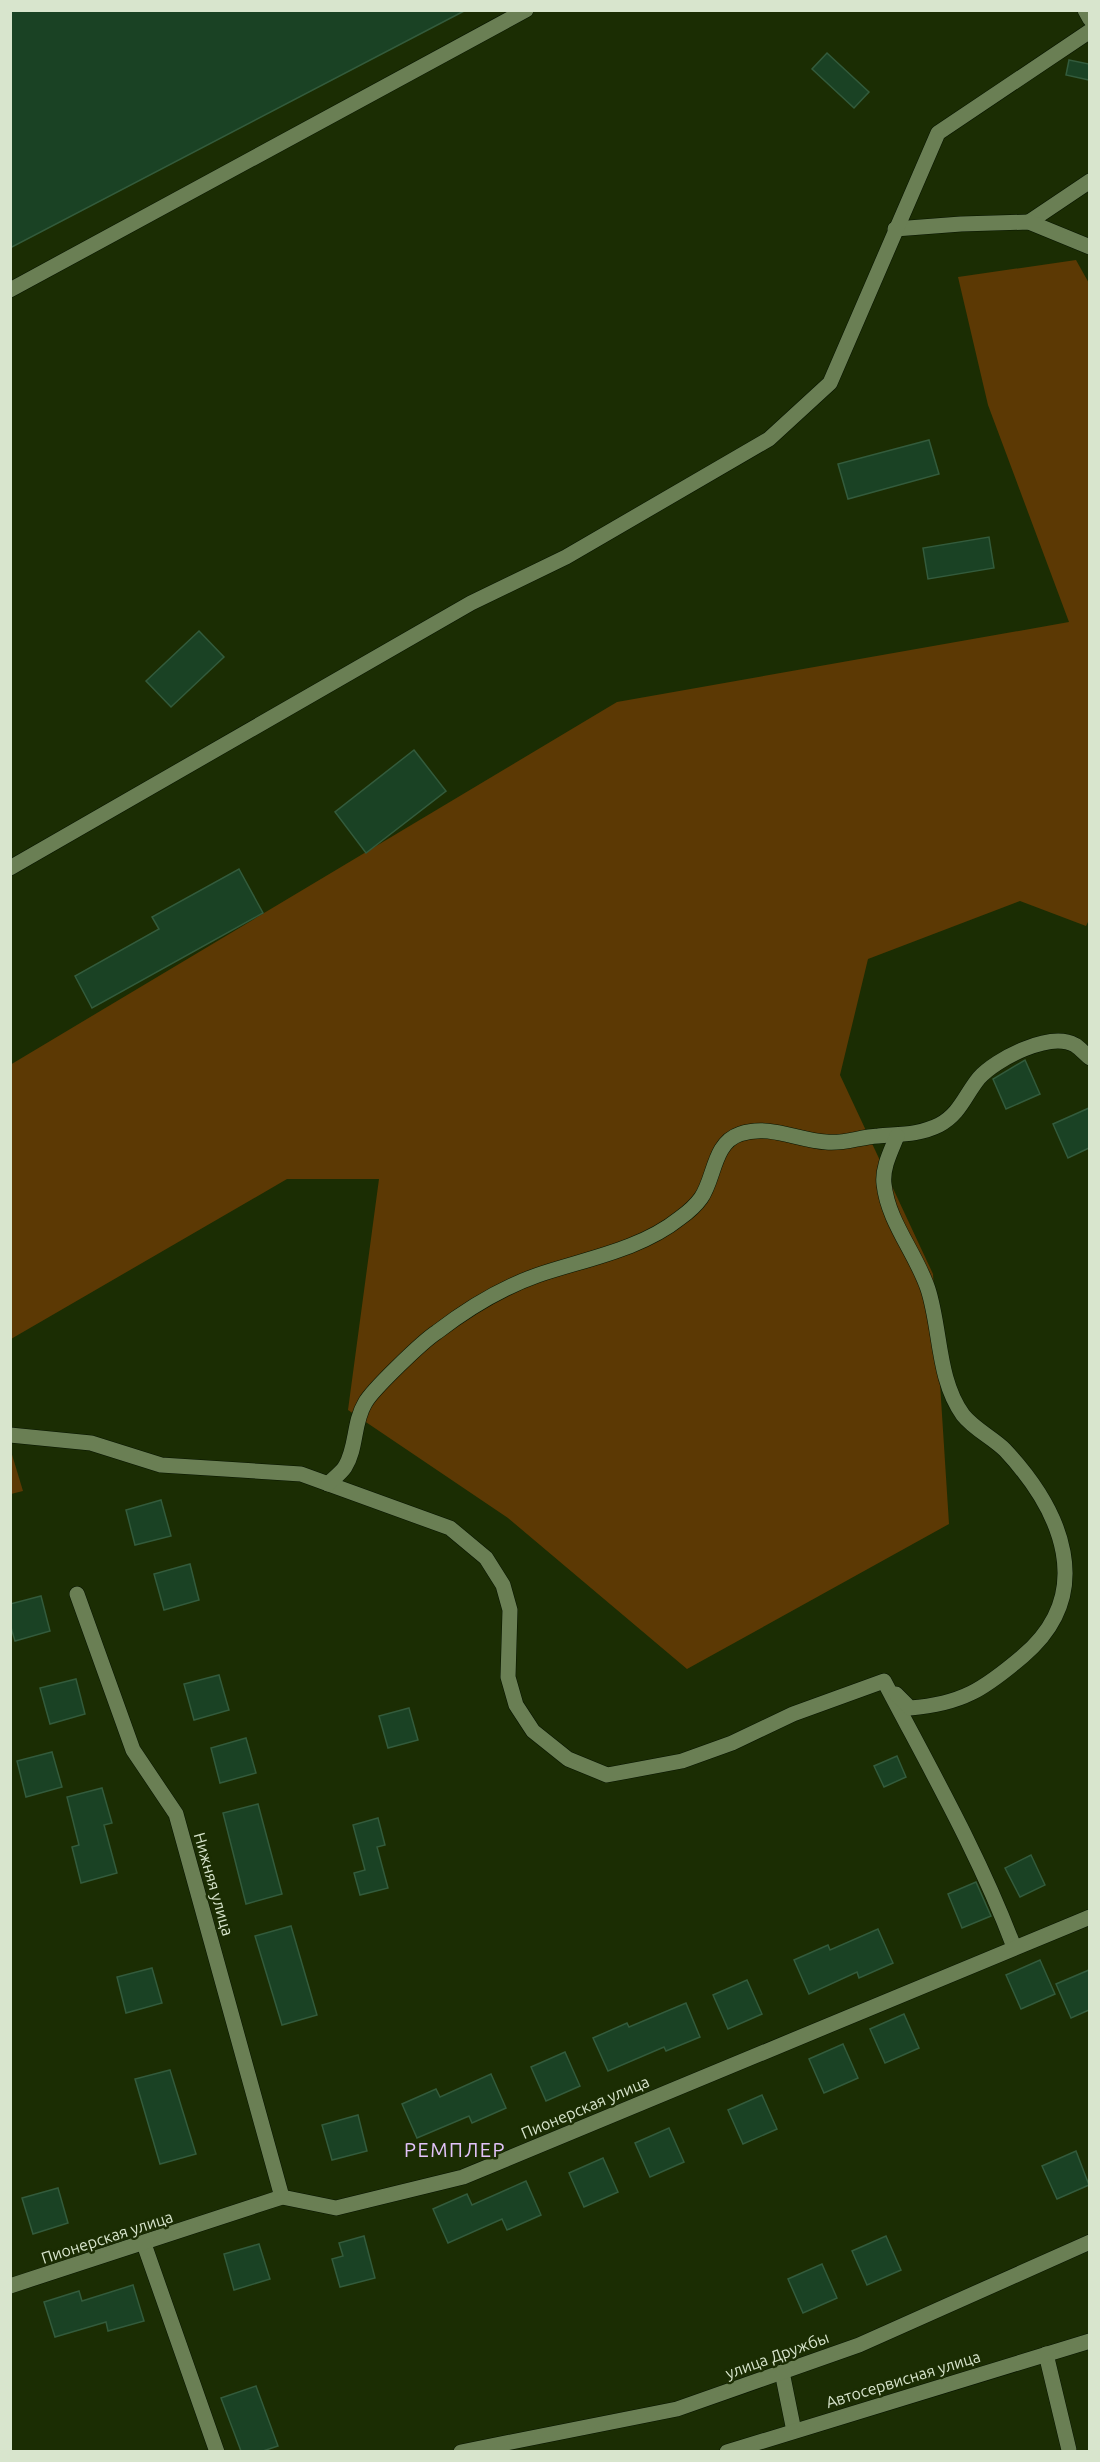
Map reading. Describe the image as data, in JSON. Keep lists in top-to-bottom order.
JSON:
{
  "streets": {
    "street": [
      "Нижняя улица",
      "Пионерская улица",
      "улица Дружбы",
      "Автосервисная улица"
    ]
  },
  "crossings": [
    ["Нижняя улица", "Пионерская улица"]
  ],
  "districts": ["РЕМПЛЕР"]
}
